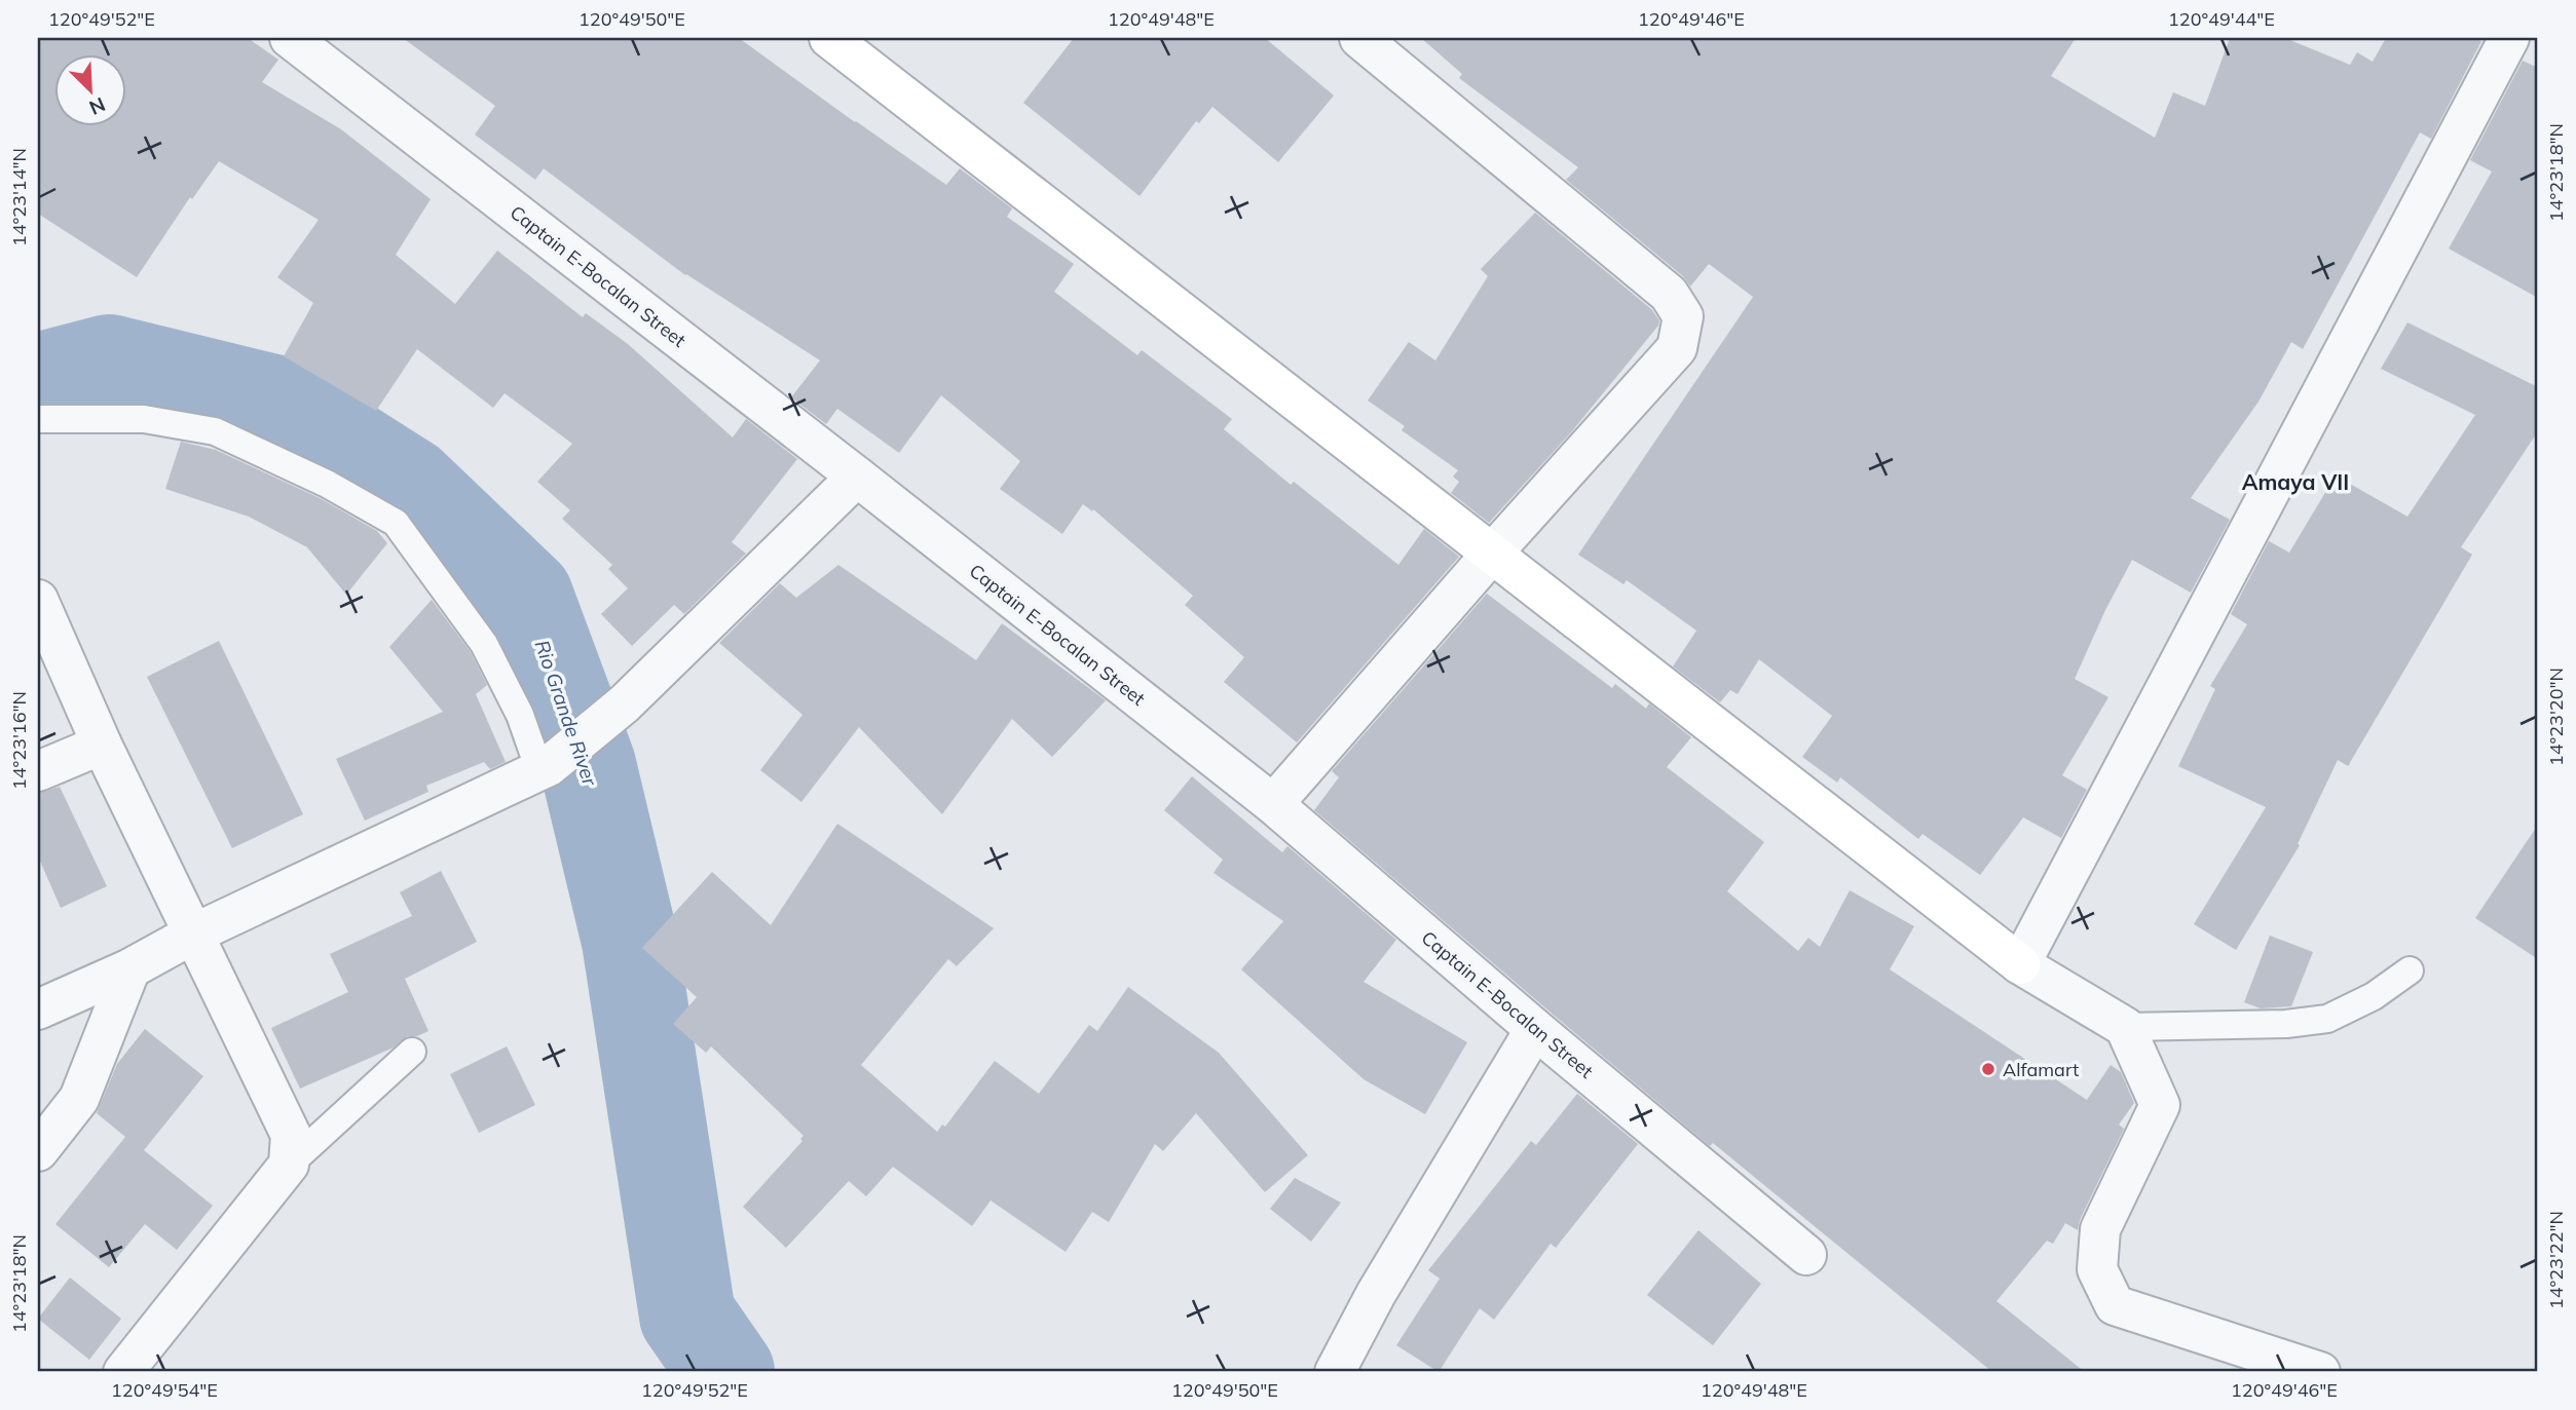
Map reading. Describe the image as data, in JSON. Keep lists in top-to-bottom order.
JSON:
{
  "streets": {
    "street": ["Captain E-Bocalan Street"]
  },
  "districts": ["Amaya VII"],
  "water": ["Rio Grande River"],
  "places": ["Alfamart"],
  "north": "bottom right",
  "coordinates": [
    "120°49'52\"E",
    "120°49'50\"E",
    "120°49'48\"E",
    "120°49'46\"E",
    "120°49'44\"E",
    "14°23'18\"N",
    "14°23'14\"N",
    "14°23'20\"N",
    "14°23'16\"N",
    "14°23'22\"N",
    "120°49'54\"E"
  ]
}
